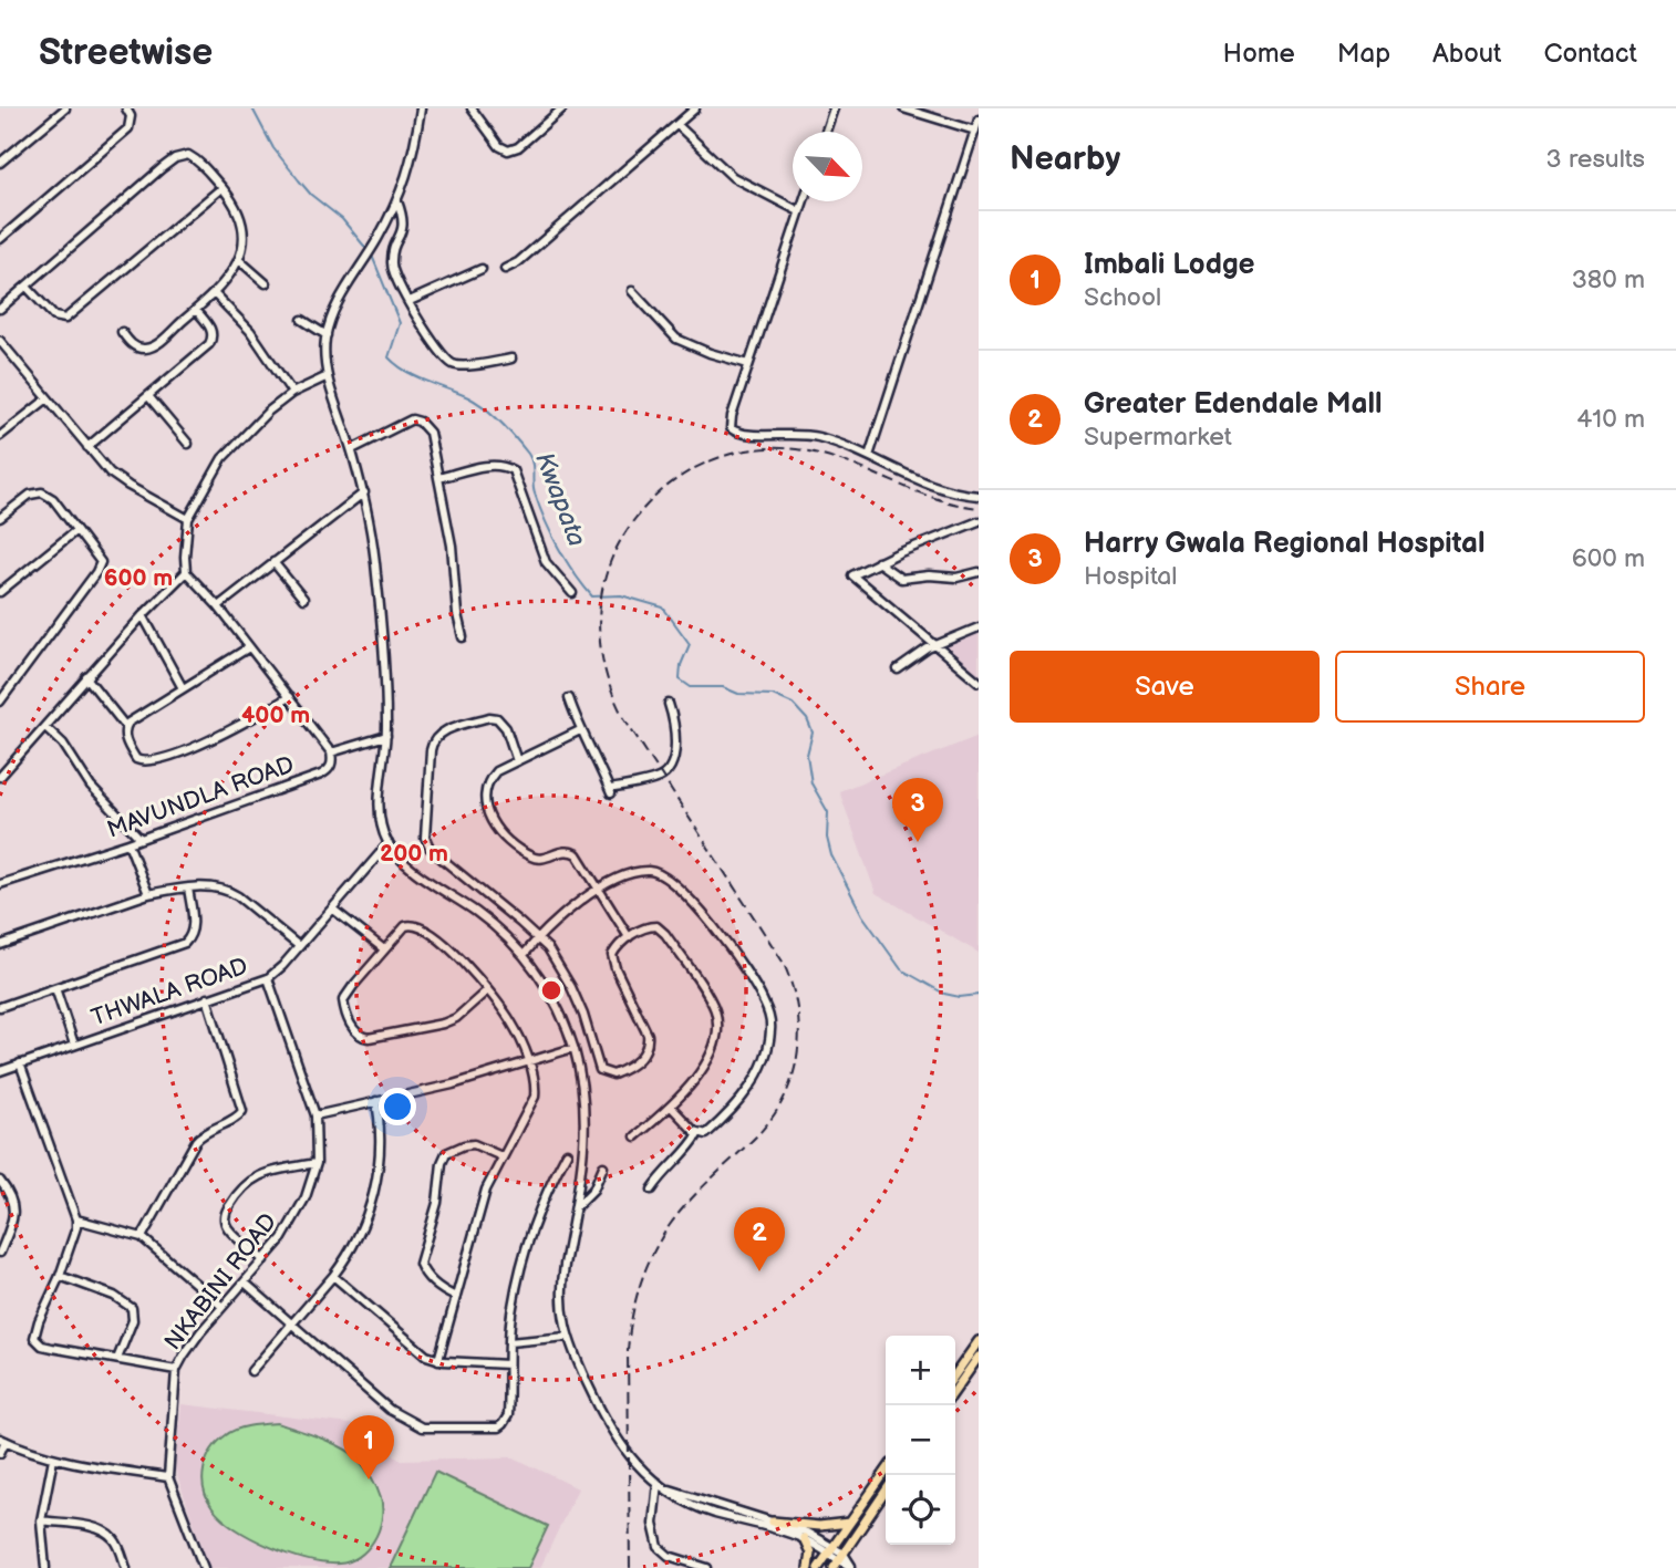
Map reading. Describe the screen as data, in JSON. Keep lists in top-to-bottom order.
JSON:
{
  "streets": {
    "street": ["MAVUNDLA ROAD", "THWALA ROAD", "NKABINI ROAD"]
  },
  "crossings": [
    ["THWALA ROAD", "NKABINI ROAD"]
  ],
  "water": ["Kwapata"],
  "north": "bottom right",
  "page": {
    "header": "Streetwise",
    "nav": [
      "Home",
      "Map",
      "About",
      "Contact"
    ],
    "heading": ["Nearby", "3 results"],
    "list": [
      {
        "mark": "1",
        "name": "Imbali Lodge",
        "note": "School",
        "value": "380 m"
      },
      {
        "mark": "2",
        "name": "Greater Edendale Mall",
        "note": "Supermarket",
        "value": "410 m"
      },
      {
        "mark": "3",
        "name": "Harry Gwala Regional Hospital",
        "note": "Hospital",
        "value": "600 m"
      }
    ],
    "buttons": ["Save", "Share"],
    "pins": ["3", "2", "1"],
    "map_buttons": ["+", "−"]
  },
  "rings": ["600 m", "400 m", "200 m"]
}
